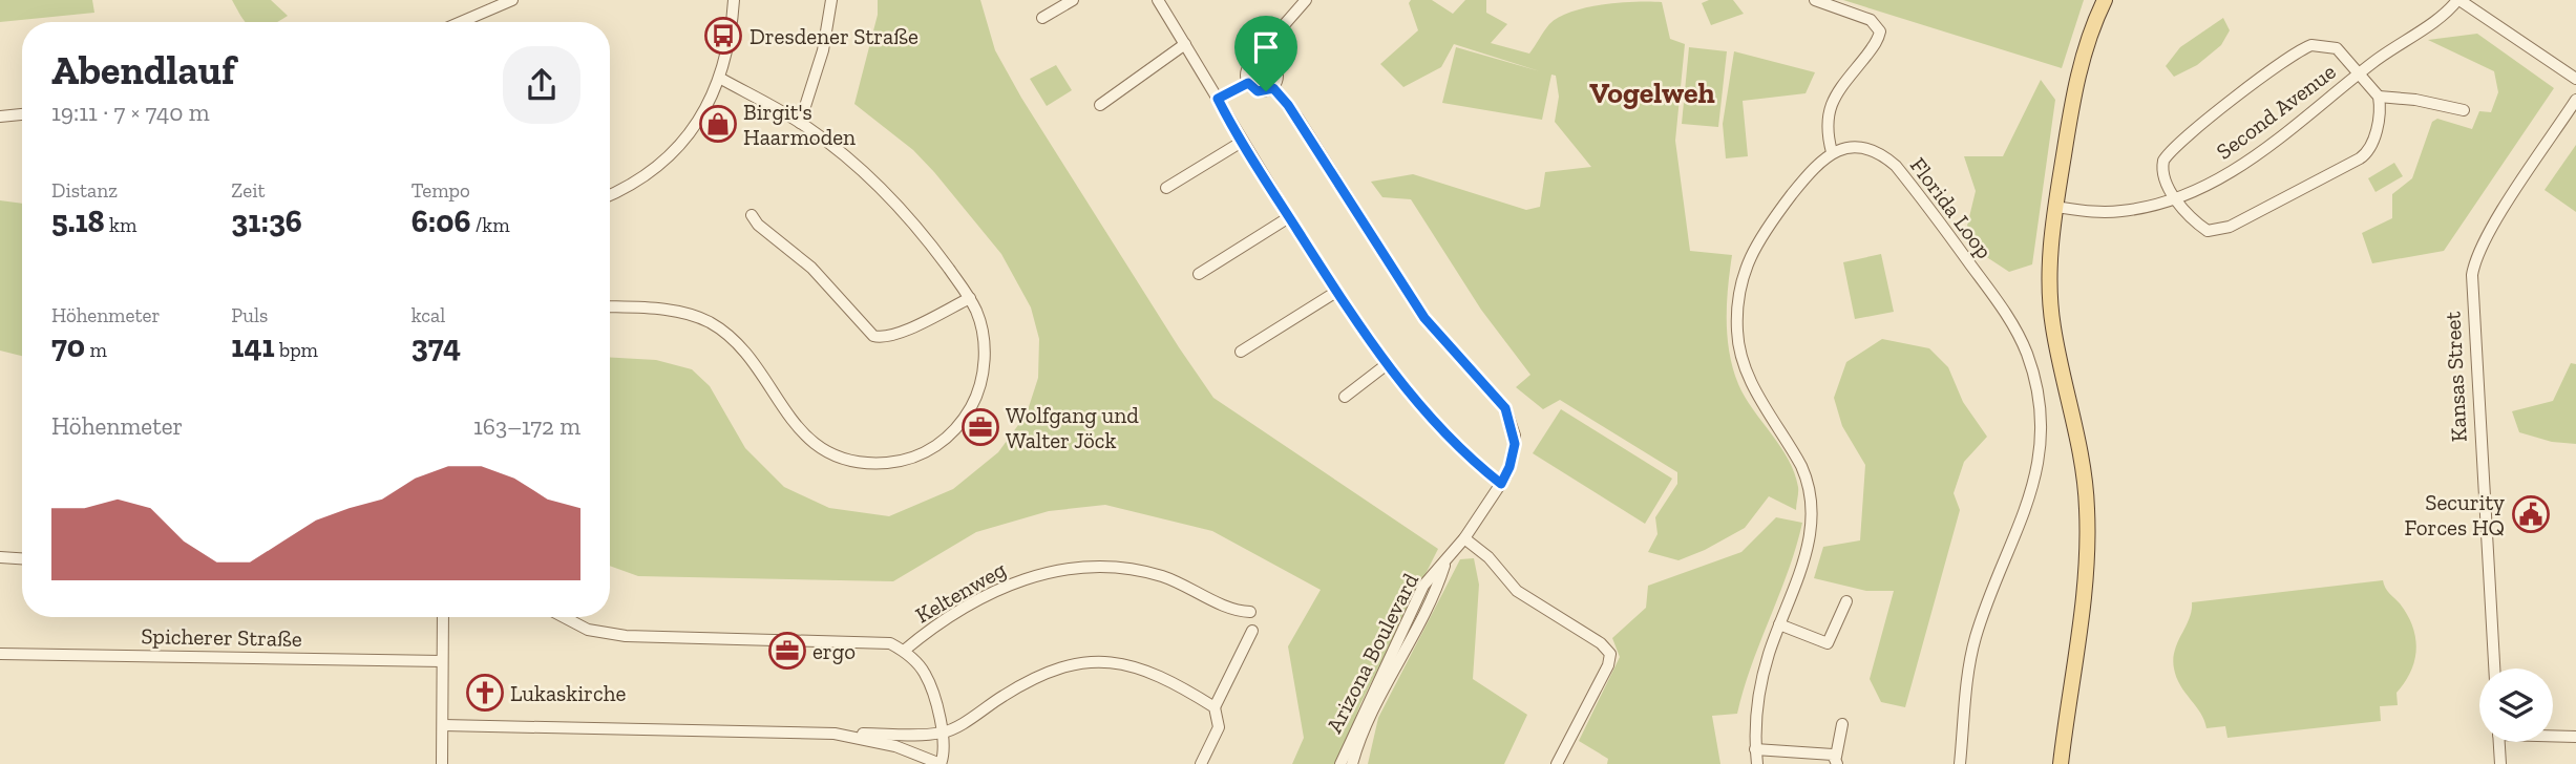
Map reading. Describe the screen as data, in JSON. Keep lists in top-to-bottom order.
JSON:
{
  "streets": {
    "street": [
      "Second Avenue",
      "Florida Loop",
      "Kansas Street",
      "Keltenweg",
      "Spicherer Straße",
      "Arizona Boulevard"
    ]
  },
  "districts": ["Vogelweh"],
  "places": {
    "bus stop": ["Dresdener Straße"],
    "shop": ["Birgit's Haarmoden"],
    "office": ["Wolfgang und Walter Jöck", "ergo"],
    "public building": ["Security Forces HQ"],
    "church": ["Lukaskirche"]
  },
  "page": {
    "heading": ["Abendlauf", "19:11 · 7 × 740 m"],
    "stats": [
      ["Distanz", "5.18 km"],
      ["Zeit", "31:36"],
      ["Tempo", "6:06 /km"],
      ["Höhenmeter", "70 m"],
      ["Puls", "141 bpm"],
      ["kcal", "374"]
    ],
    "chart": ["Höhenmeter", "163–172 m"]
  }
}
